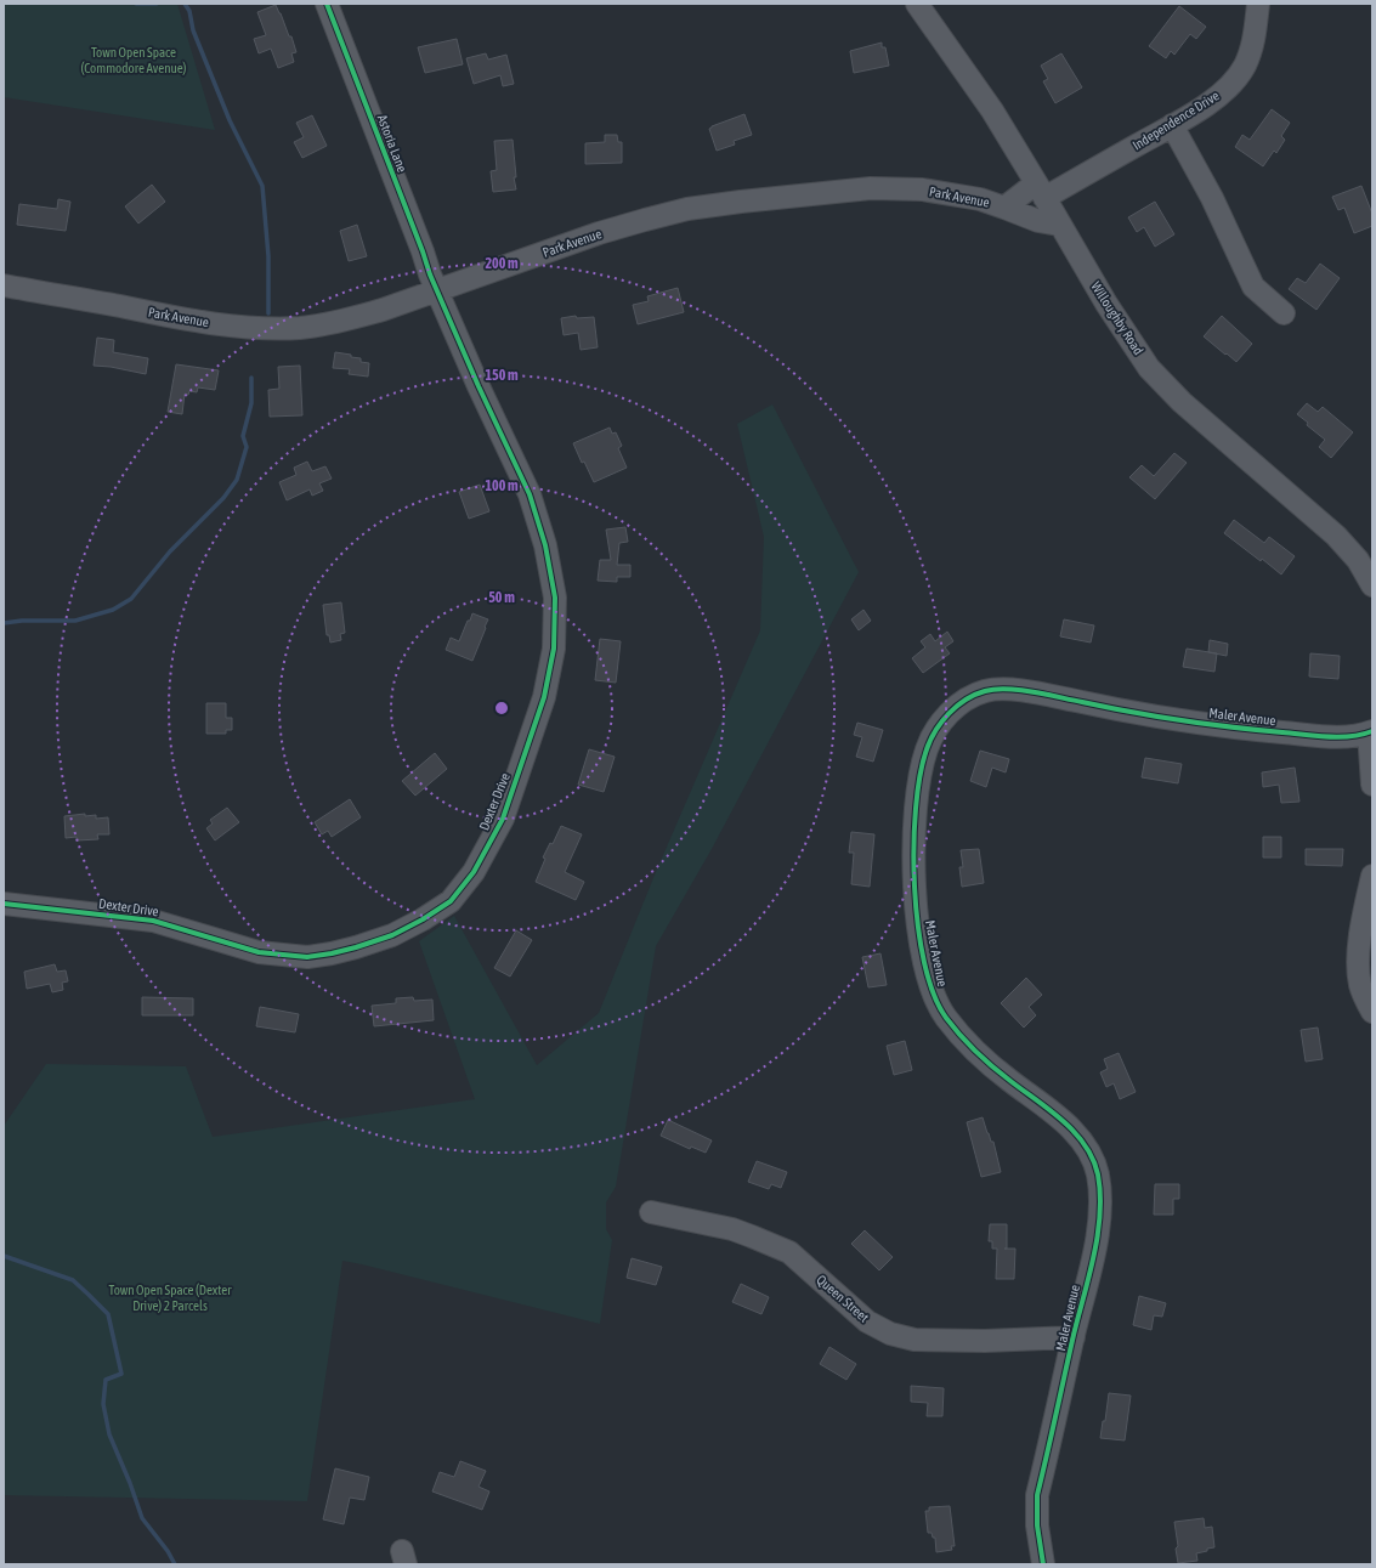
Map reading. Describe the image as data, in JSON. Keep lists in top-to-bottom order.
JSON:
{
  "streets": {
    "street": [
      "Independence Drive",
      "Astoria Lane",
      "Park Avenue",
      "Willoughby Road",
      "Maler Avenue",
      "Dexter Drive",
      "Queen Street"
    ]
  },
  "crossings": [
    ["Independence Drive", "Park Avenue"],
    ["Independence Drive", "Willoughby Road"],
    ["Astoria Lane", "Park Avenue"],
    ["Astoria Lane", "Dexter Drive"],
    ["Park Avenue", "Willoughby Road"],
    ["Park Avenue", "Dexter Drive"],
    ["Maler Avenue", "Queen Street"]
  ],
  "parks": ["Town Open Space (Commodore Avenue)", "Town Open Space (Dexter Drive) 2 Parcels"],
  "rings": [
    "200 m",
    "150 m",
    "100 m",
    "50 m"
  ]
}
